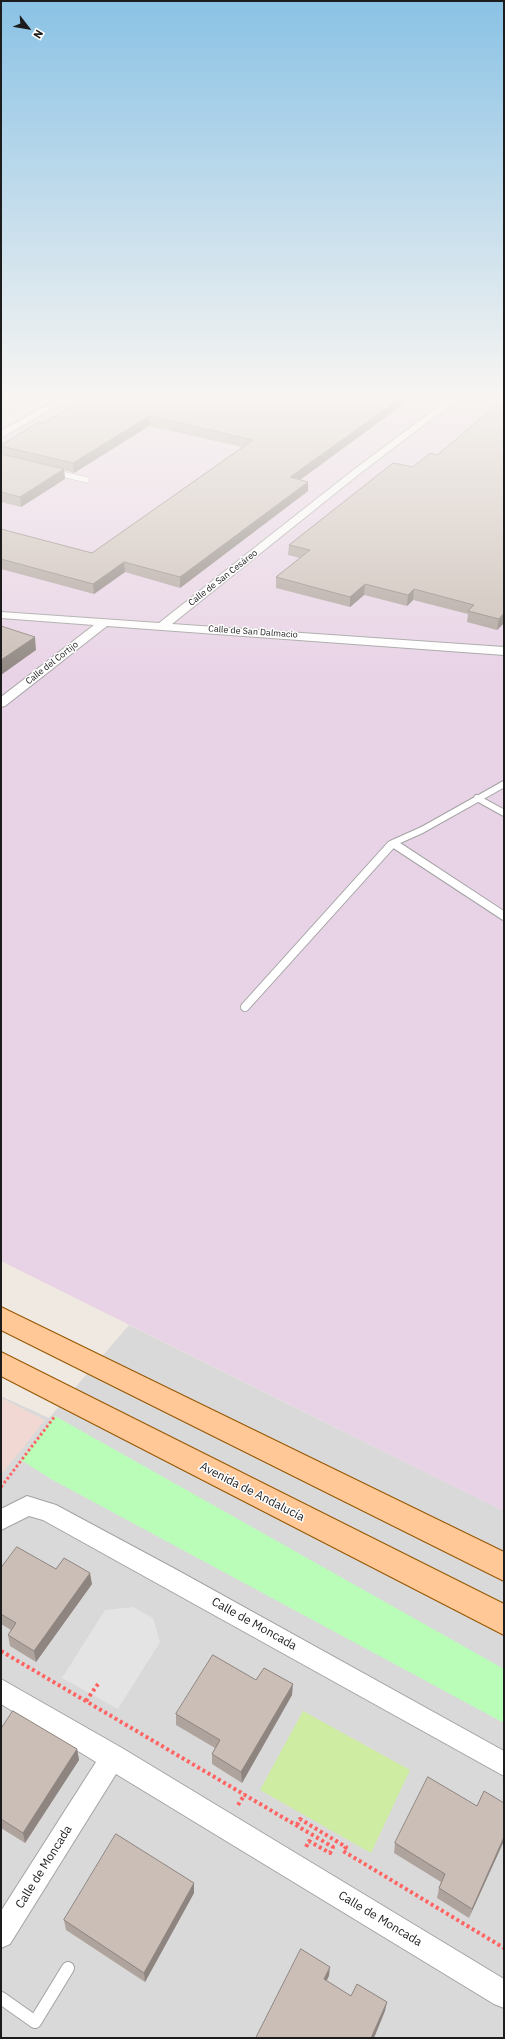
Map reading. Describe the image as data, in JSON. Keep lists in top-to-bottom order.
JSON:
{
  "streets": {
    "main road": ["Avenida de Andalucía"],
    "street": [
      "Calle de San Cesáreo",
      "Calle de San Dalmacio",
      "Calle del Cortijo",
      "Calle de Moncada"
    ]
  },
  "crossings": [
    ["Calle de San Cesáreo", "Calle de San Dalmacio"],
    ["Calle de San Dalmacio", "Calle del Cortijo"]
  ],
  "north": "bottom right"
}
